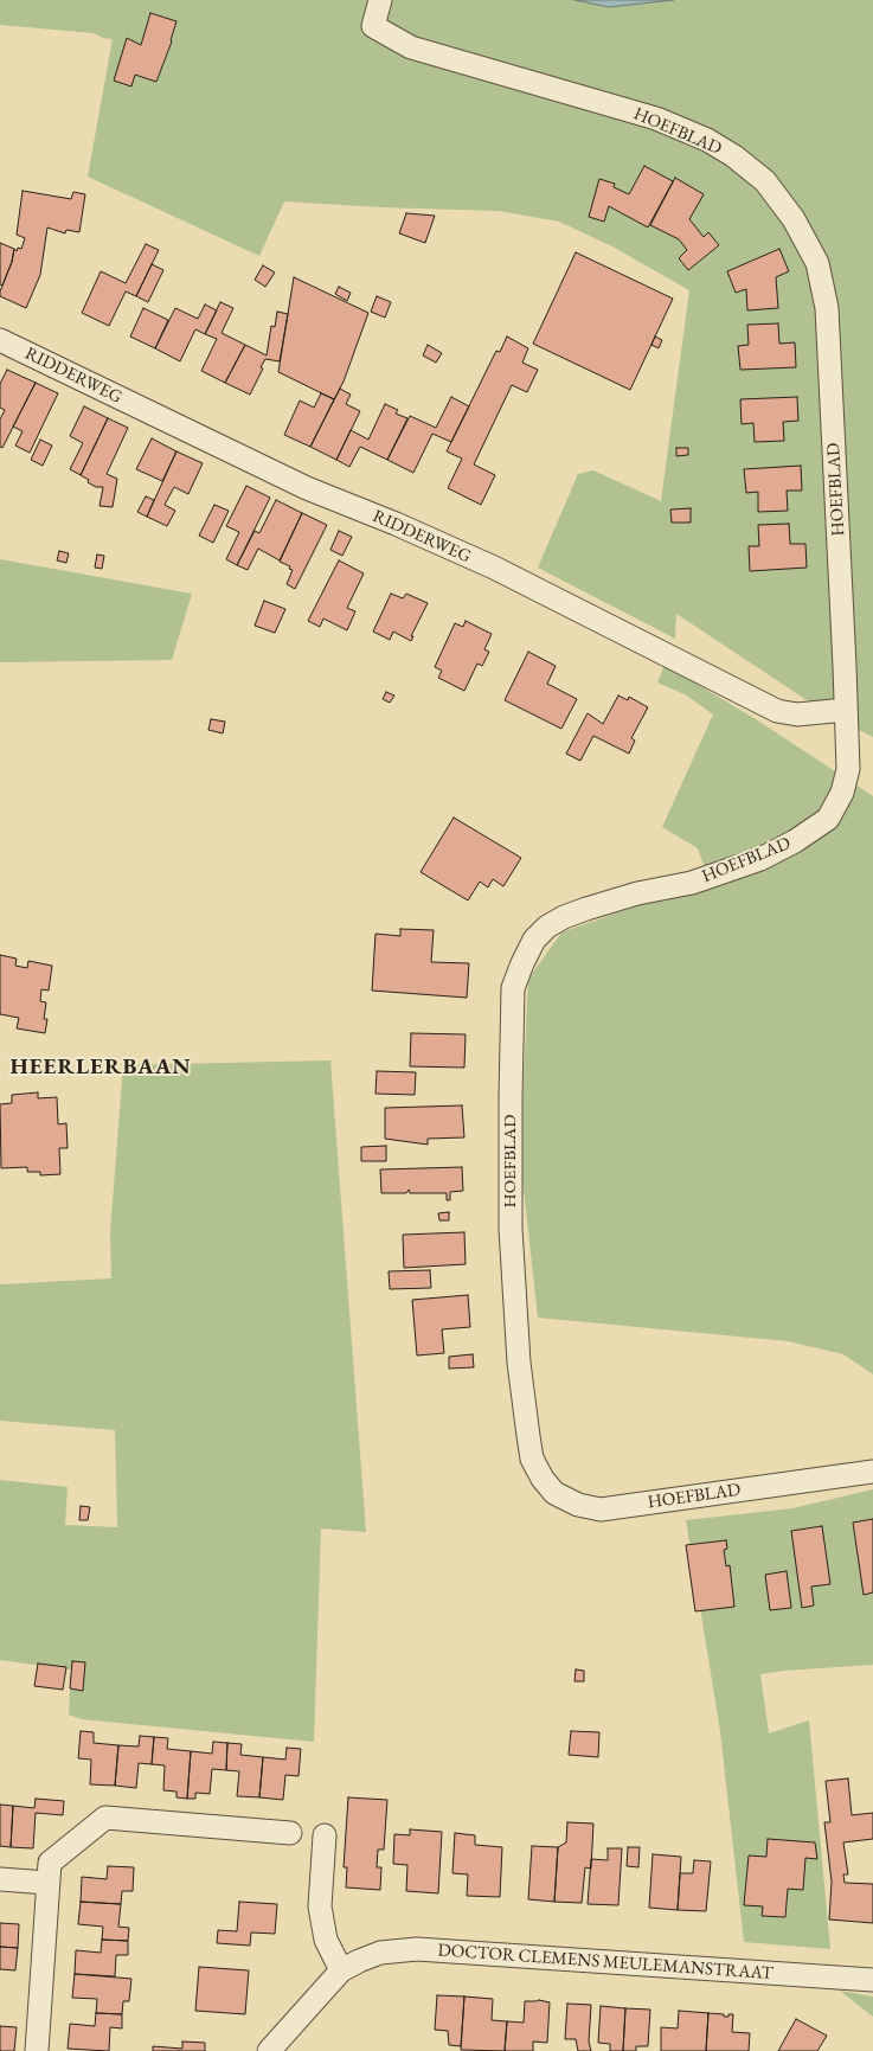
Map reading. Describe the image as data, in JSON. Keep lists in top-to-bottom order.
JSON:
{
  "streets": {
    "street": ["HOEFBLAD", "RIDDERWEG", "DOCTOR CLEMENS MEULEMANSTRAAT"]
  },
  "crossings": [
    ["HOEFBLAD", "RIDDERWEG"]
  ],
  "districts": ["HEERLERBAAN"]
}
